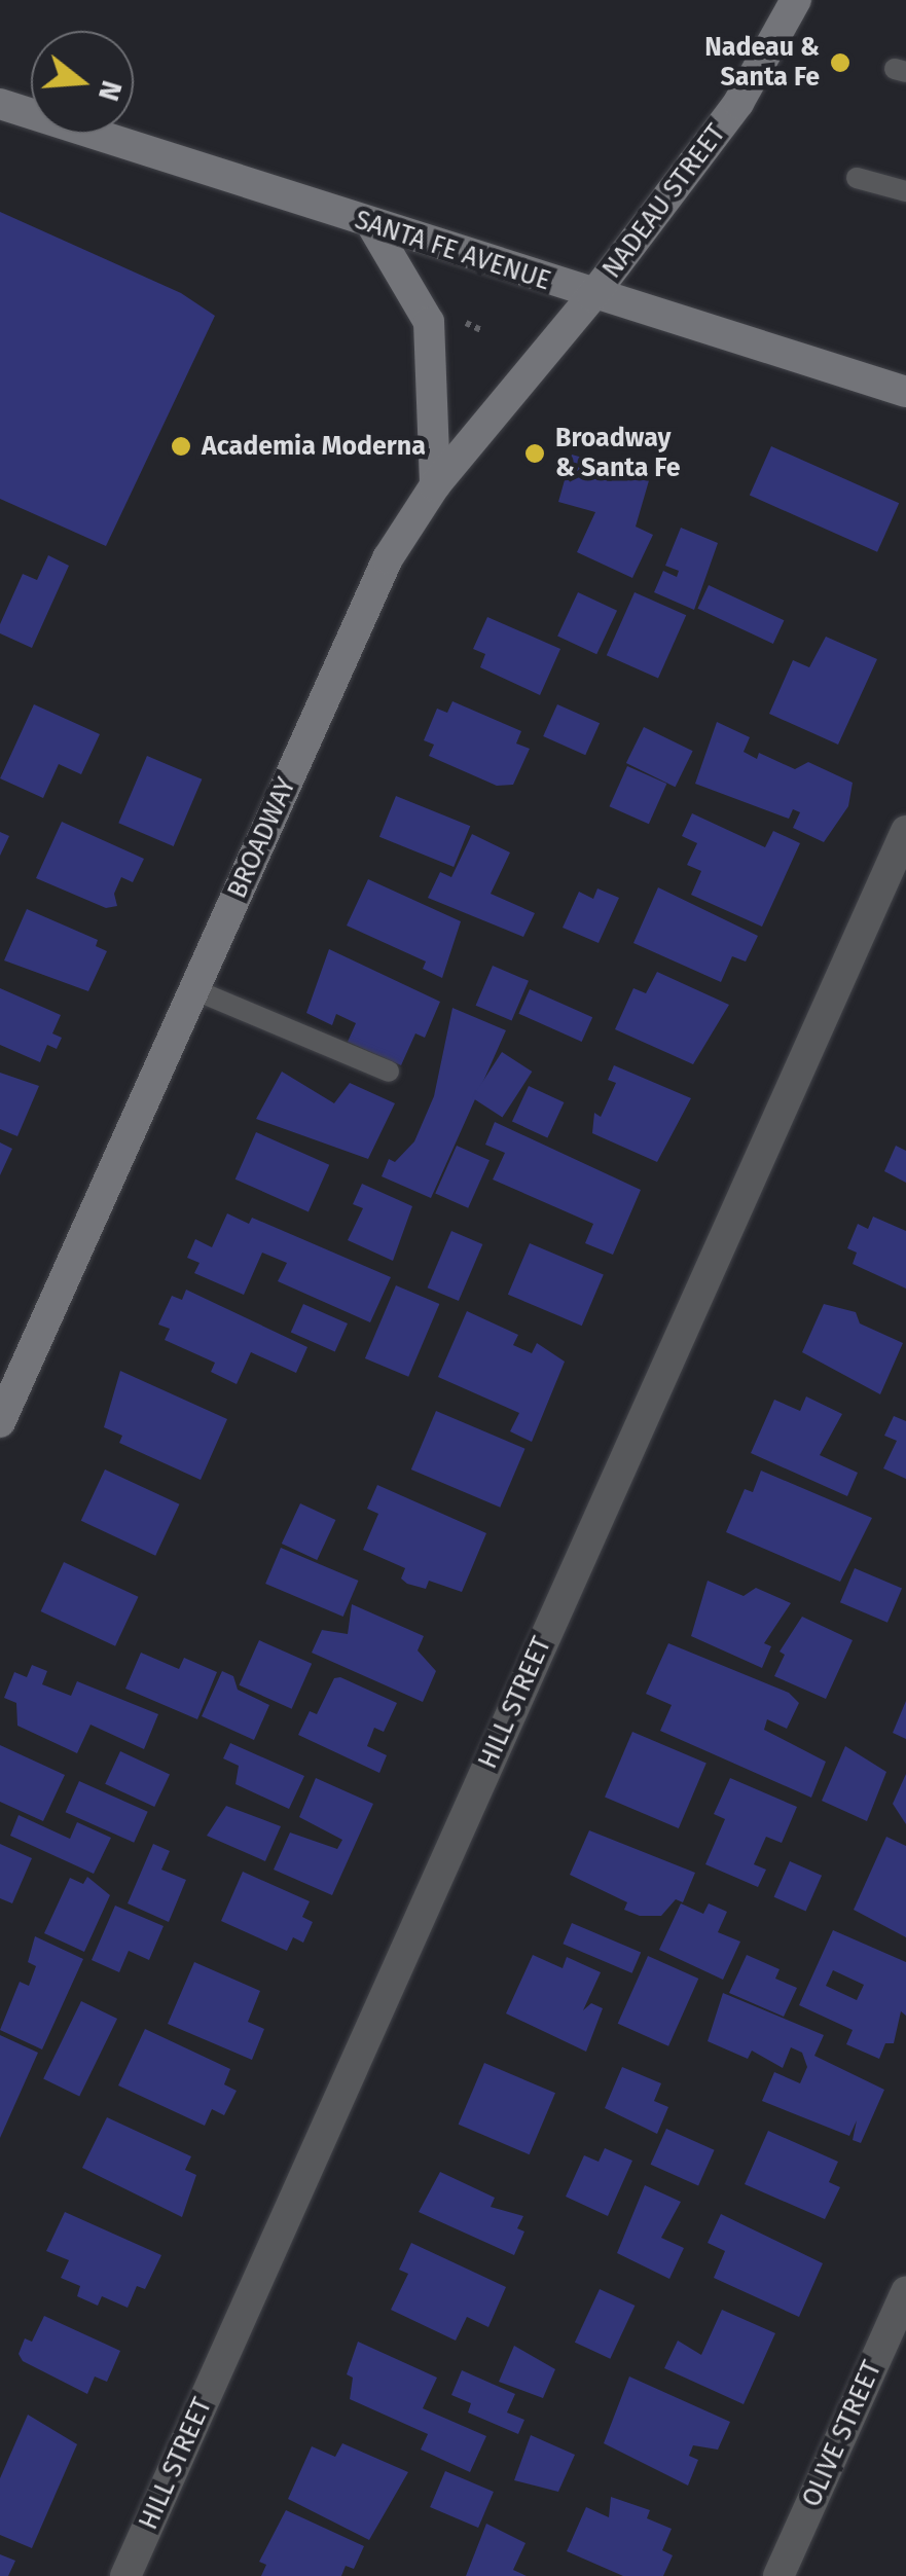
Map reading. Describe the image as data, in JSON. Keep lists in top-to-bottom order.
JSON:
{
  "streets": {
    "main road": ["NADEAU STREET", "SANTA FE AVENUE", "BROADWAY"],
    "street": ["HILL STREET", "OLIVE STREET"]
  },
  "crossings": [
    ["NADEAU STREET", "SANTA FE AVENUE"],
    ["NADEAU STREET", "BROADWAY"],
    ["SANTA FE AVENUE", "BROADWAY"]
  ],
  "places": ["Nadeau & Santa Fe", "Academia Moderna", "Broadway & Santa Fe"],
  "north": "right"
}
